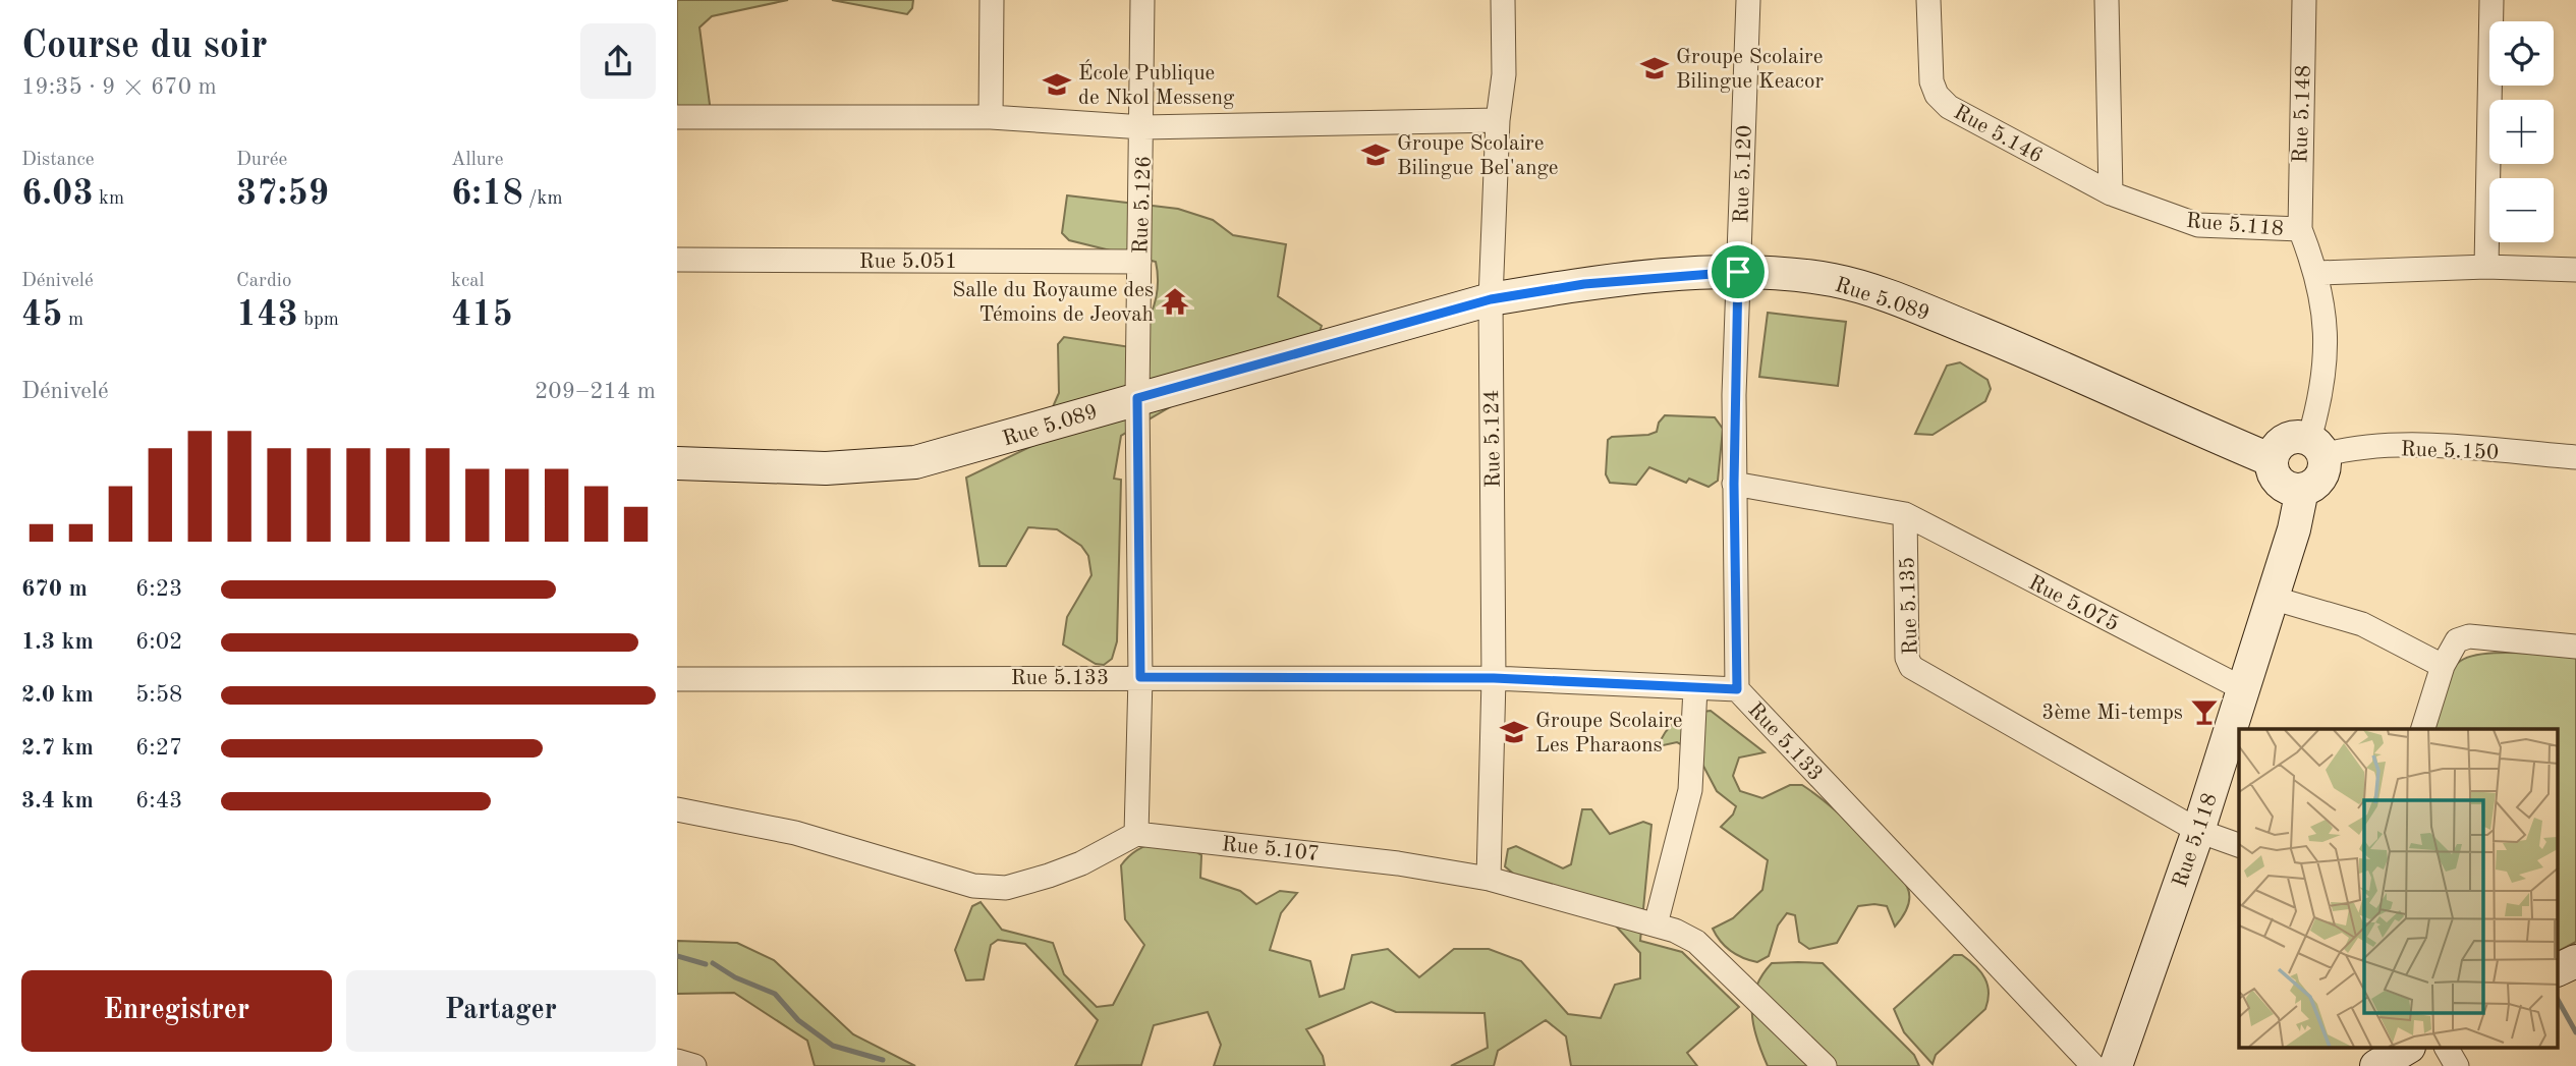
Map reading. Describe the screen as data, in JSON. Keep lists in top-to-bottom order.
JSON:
{
  "streets": {
    "street": [
      "Rue 5.148",
      "Rue 5.146",
      "Rue 5.120",
      "Rue 5.126",
      "Rue 5.118",
      "Rue 5.051",
      "Rue 5.089",
      "Rue 5.124",
      "Rue 5.150",
      "Rue 5.075",
      "Rue 5.135",
      "Rue 5.133",
      "Rue 5.107"
    ]
  },
  "crossings": [
    ["Rue 5.148", "Rue 5.118"],
    ["Rue 5.146", "Rue 5.118"],
    ["Rue 5.120", "Rue 5.089"],
    ["Rue 5.120", "Rue 5.133"],
    ["Rue 5.126", "Rue 5.051"],
    ["Rue 5.126", "Rue 5.089"],
    ["Rue 5.126", "Rue 5.133"],
    ["Rue 5.126", "Rue 5.107"],
    ["Rue 5.118", "Rue 5.089"],
    ["Rue 5.118", "Rue 5.150"],
    ["Rue 5.118", "Rue 5.075"],
    ["Rue 5.118", "Rue 5.135"],
    ["Rue 5.089", "Rue 5.124"],
    ["Rue 5.089", "Rue 5.150"],
    ["Rue 5.124", "Rue 5.133"],
    ["Rue 5.124", "Rue 5.107"],
    ["Rue 5.075", "Rue 5.135"]
  ],
  "places": {
    "school or university": [
      "Groupe Scolaire Bilingue Keacor",
      "École Publique de Nkol Messeng",
      "Groupe Scolaire Bilingue Bel'ange",
      "Groupe Scolaire Les Pharaons"
    ],
    "temple": ["Salle du Royaume des Témoins de Jeovah"],
    "bar": ["3ème Mi-temps"]
  },
  "page": {
    "heading": ["Course du soir", "19:35 · 9 × 670 m"],
    "map_buttons": ["+", "−"],
    "stats": [
      ["Distance", "6.03 km"],
      ["Durée", "37:59"],
      ["Allure", "6:18 /km"],
      ["Dénivelé", "45 m"],
      ["Cardio", "143 bpm"],
      ["kcal", "415"]
    ],
    "chart": ["Dénivelé", "209–214 m"],
    "list": [
      {
        "name": "670 m",
        "note": "6:23"
      },
      {
        "name": "1.3 km",
        "note": "6:02"
      },
      {
        "name": "2.0 km",
        "note": "5:58"
      },
      {
        "name": "2.7 km",
        "note": "6:27"
      },
      {
        "name": "3.4 km",
        "note": "6:43"
      }
    ],
    "buttons": ["Enregistrer", "Partager"]
  }
}
